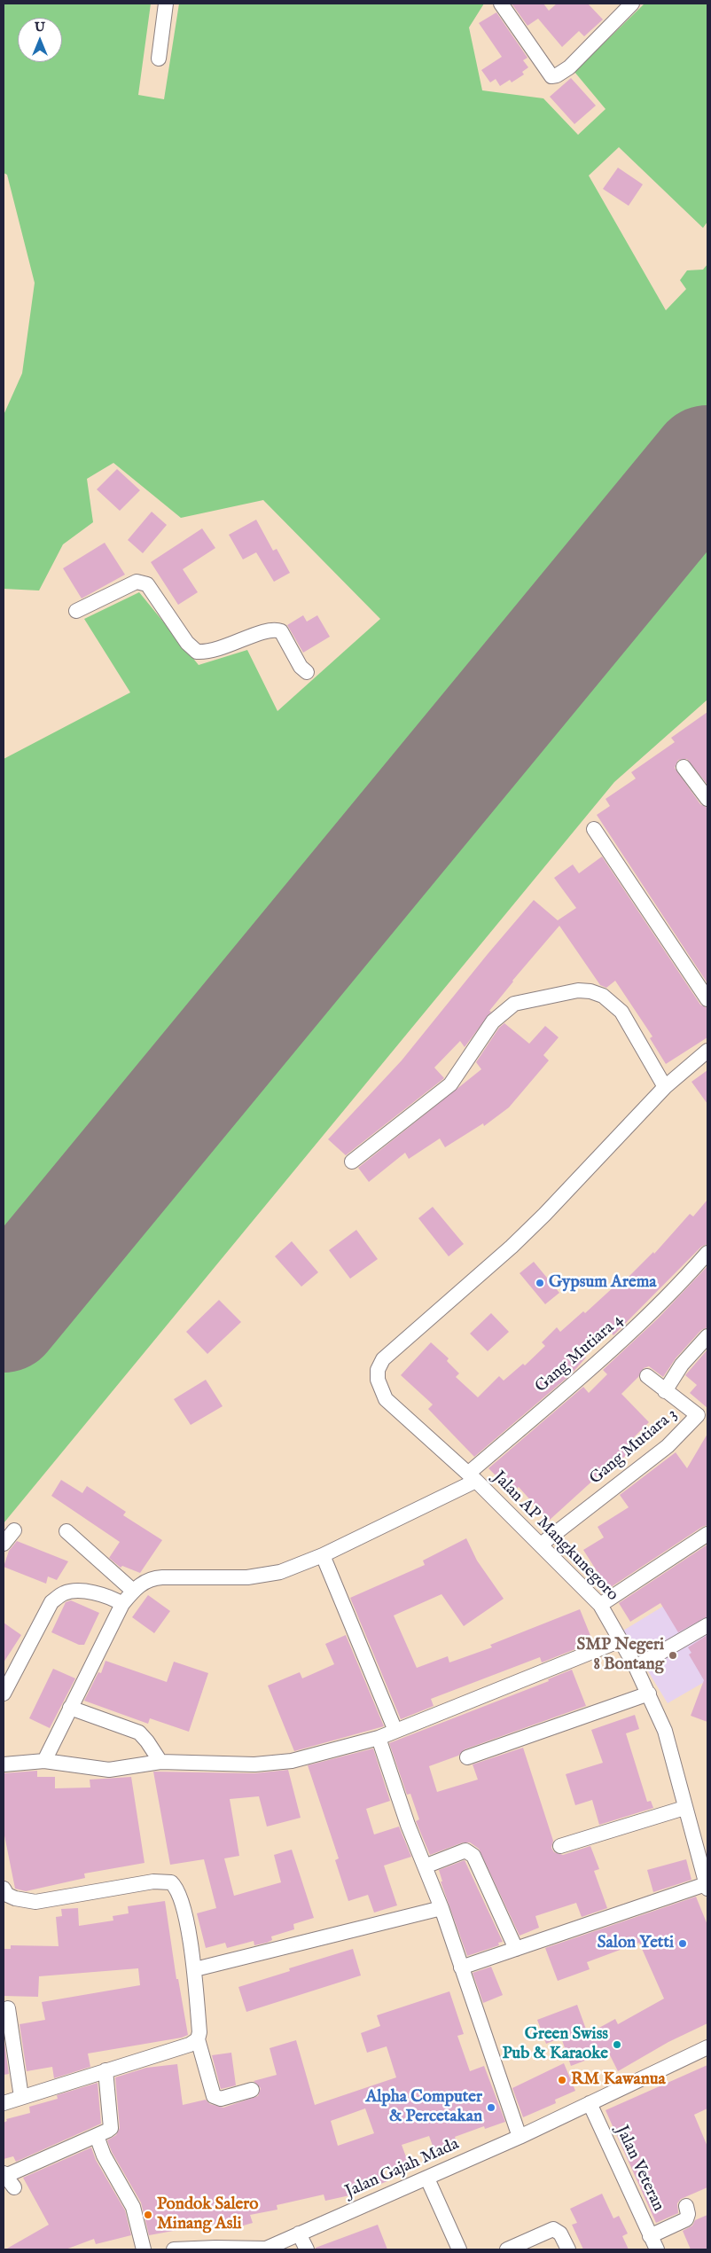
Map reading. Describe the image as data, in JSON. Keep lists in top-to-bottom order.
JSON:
{
  "streets": {
    "street": [
      "Gang Mutiara 4",
      "Gang Mutiara 3",
      "Jalan AP Mangkunegoro",
      "Jalan Gajah Mada",
      "Jalan Veteran"
    ]
  },
  "crossings": [
    ["Gang Mutiara 4", "Jalan AP Mangkunegoro"],
    ["Gang Mutiara 3", "Jalan AP Mangkunegoro"],
    ["Jalan Gajah Mada", "Jalan Veteran"]
  ],
  "places": [
    "Gypsum Arema",
    "SMP Negeri 8 Bontang",
    "Salon Yetti",
    "Green Swiss Pub & Karaoke",
    "RM Kawanua",
    "Alpha Computer & Percetakan",
    "Pondok Salero Minang Asli"
  ],
  "north": "top"
}
